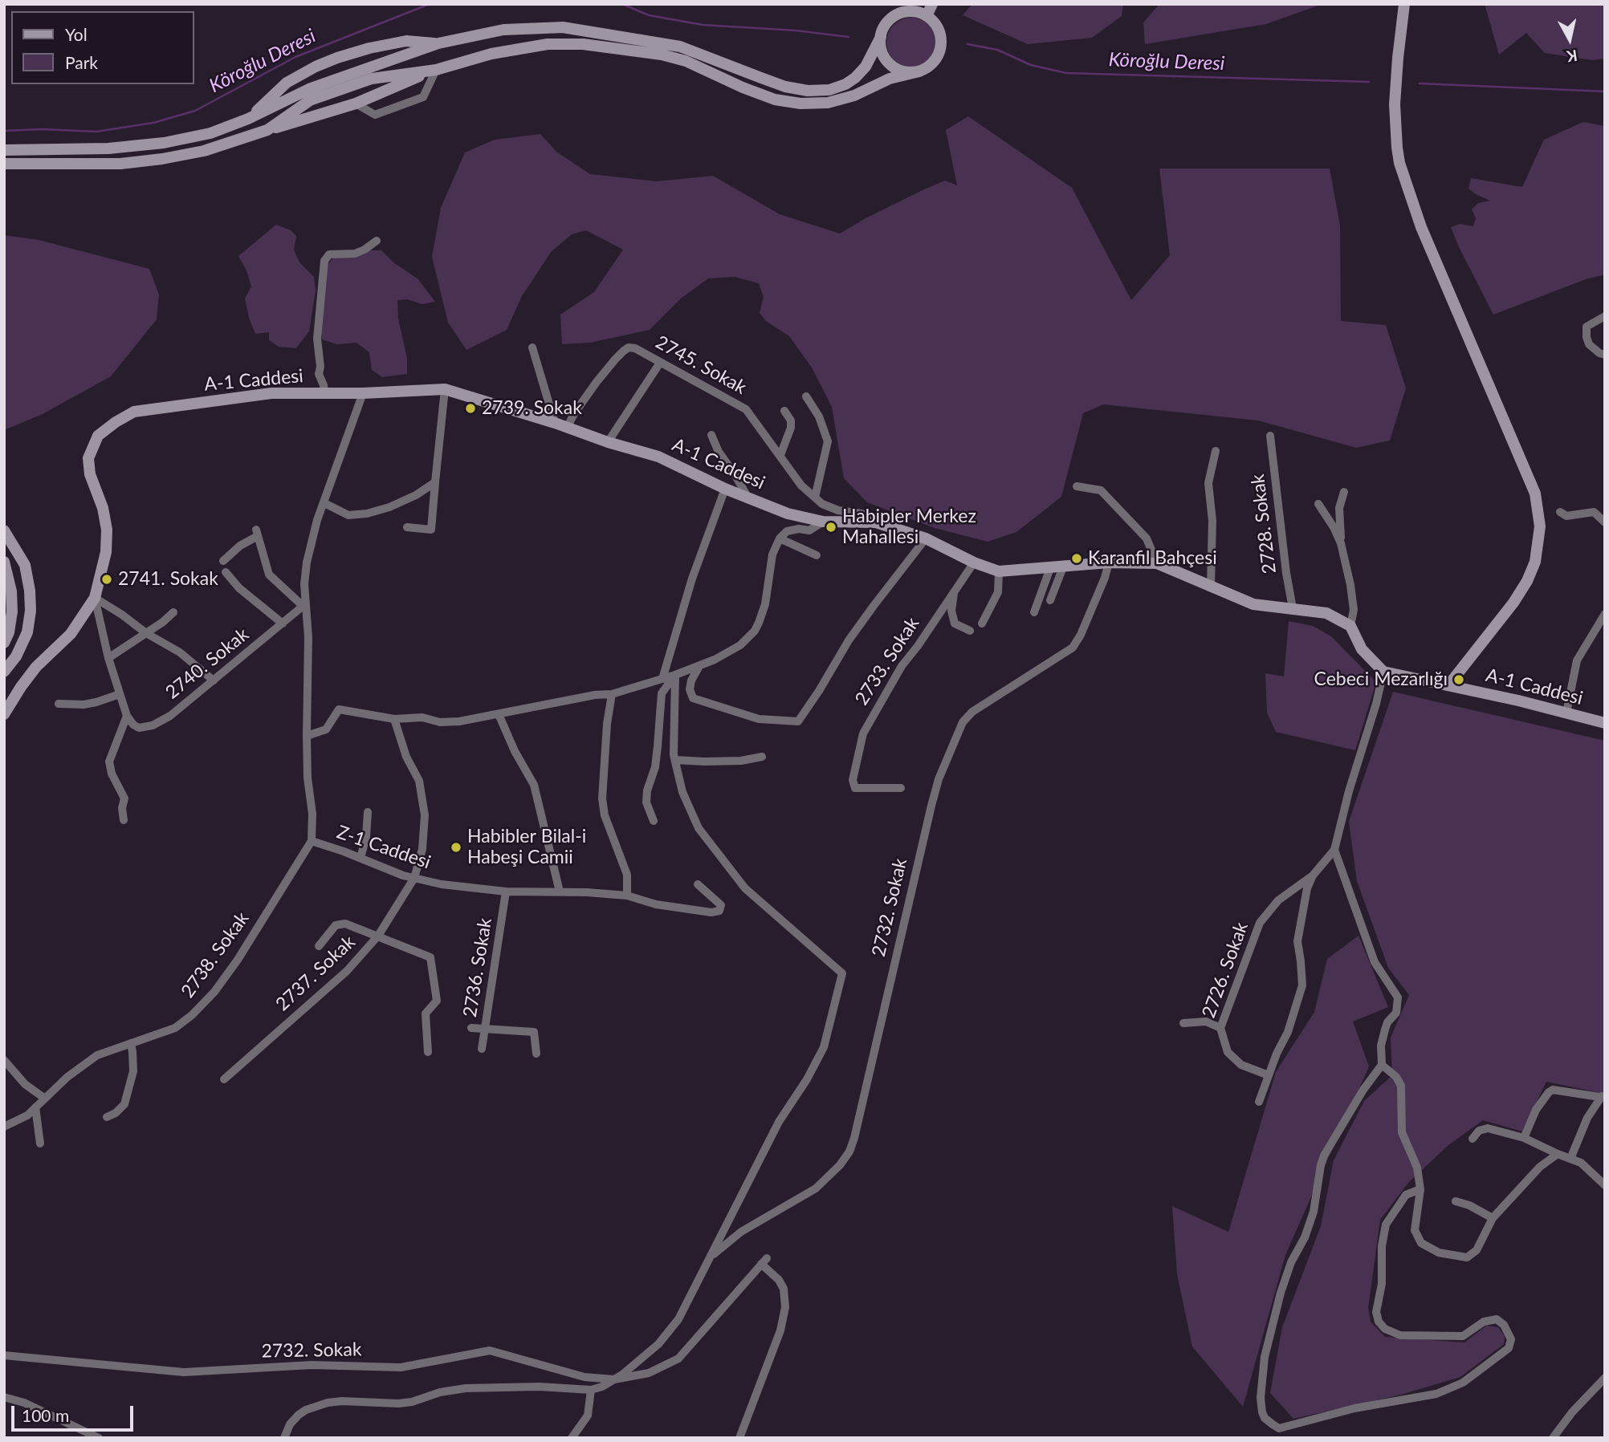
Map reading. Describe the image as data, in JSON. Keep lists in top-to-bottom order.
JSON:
{
  "streets": {
    "main road": ["A-1 Caddesi"],
    "street": [
      "2745. Sokak",
      "2728. Sokak",
      "2733. Sokak",
      "2740. Sokak",
      "Z-1 Caddesi",
      "2732. Sokak",
      "2738. Sokak",
      "2736. Sokak",
      "2726. Sokak",
      "2737. Sokak"
    ]
  },
  "crossings": [
    ["2745. Sokak", "A-1 Caddesi"],
    ["A-1 Caddesi", "2728. Sokak"],
    ["A-1 Caddesi", "2733. Sokak"],
    ["A-1 Caddesi", "Z-1 Caddesi"],
    ["A-1 Caddesi", "2732. Sokak"],
    ["A-1 Caddesi", "2726. Sokak"],
    ["2740. Sokak", "Z-1 Caddesi"],
    ["Z-1 Caddesi", "2738. Sokak"],
    ["Z-1 Caddesi", "2736. Sokak"],
    ["Z-1 Caddesi", "2737. Sokak"]
  ],
  "water": ["Köroğlu Deresi"],
  "places": [
    "2739. Sokak",
    "Habipler Merkez Mahallesi",
    "Karanfil Bahçesi",
    "2741. Sokak",
    "Cebeci Mezarlığı",
    "Habibler Bilal-i Habeşi Camii"
  ],
  "legend": ["Yol", "Park"],
  "scale_bar": "100 m",
  "north": "bottom"
}
